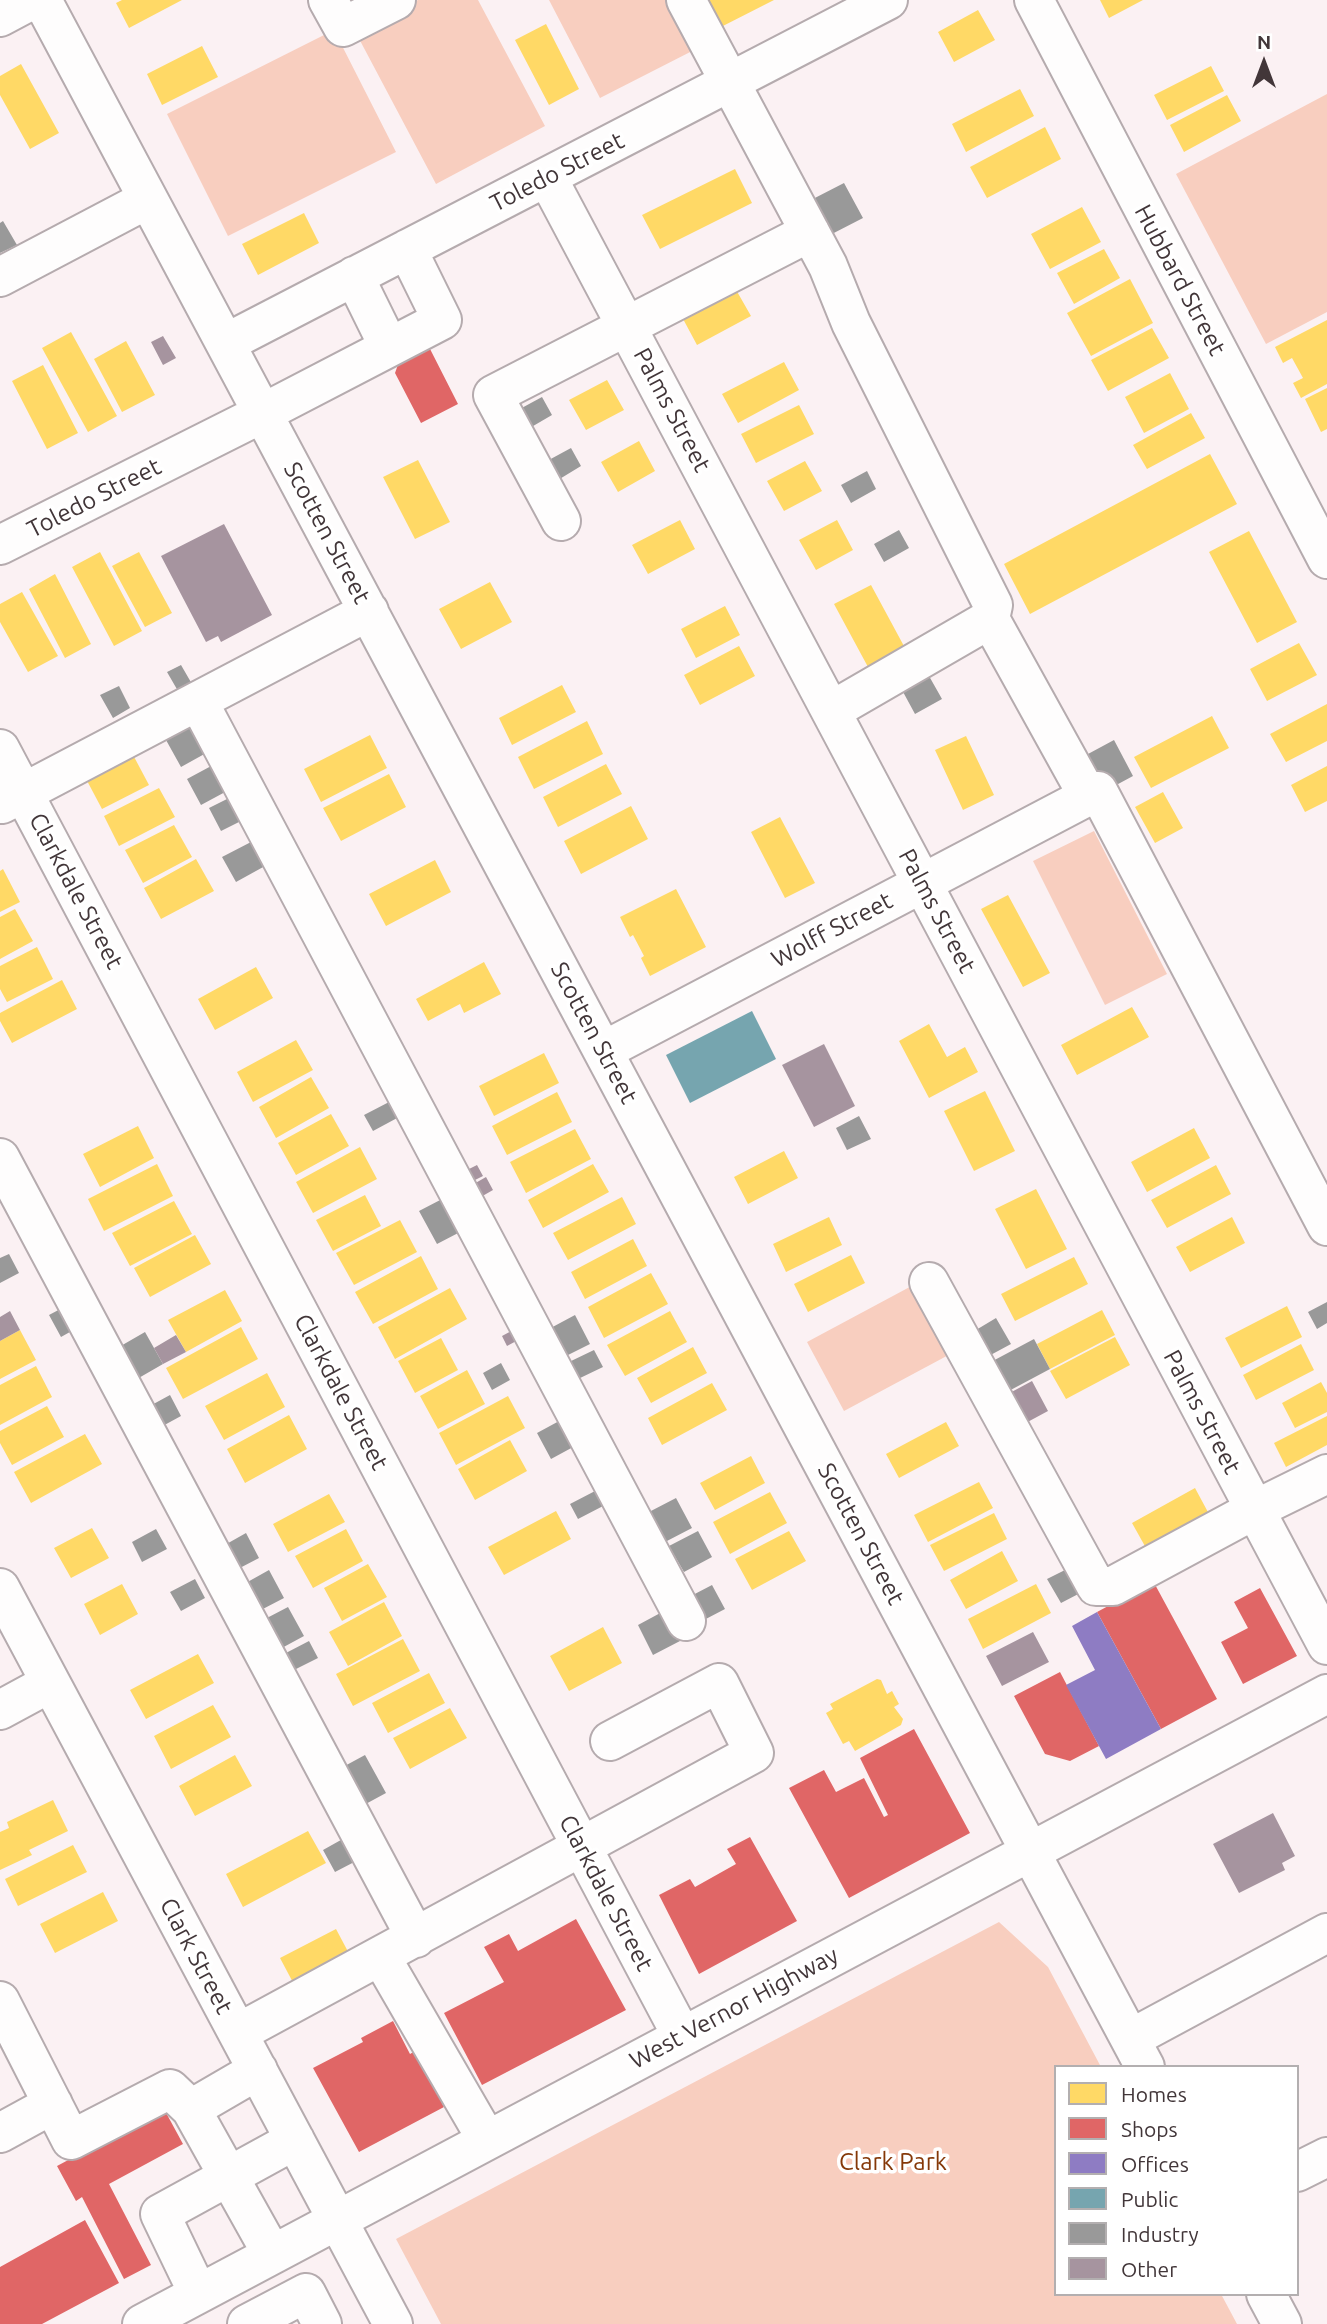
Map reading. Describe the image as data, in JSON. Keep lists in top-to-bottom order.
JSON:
{
  "streets": {
    "street": [
      "Toledo Street",
      "Hubbard Street",
      "Palms Street",
      "Scotten Street",
      "Clarkdale Street",
      "Wolff Street",
      "Clark Street",
      "West Vernor Highway"
    ]
  },
  "crossings": [
    ["Toledo Street", "Palms Street"],
    ["Toledo Street", "Scotten Street"],
    ["Palms Street", "Wolff Street"],
    ["Scotten Street", "Wolff Street"],
    ["Scotten Street", "West Vernor Highway"],
    ["Clarkdale Street", "West Vernor Highway"],
    ["Clark Street", "West Vernor Highway"]
  ],
  "parks": ["Clark Park"],
  "legend": [
    "Homes",
    "Shops",
    "Offices",
    "Public",
    "Industry",
    "Other"
  ],
  "north": "top"
}
